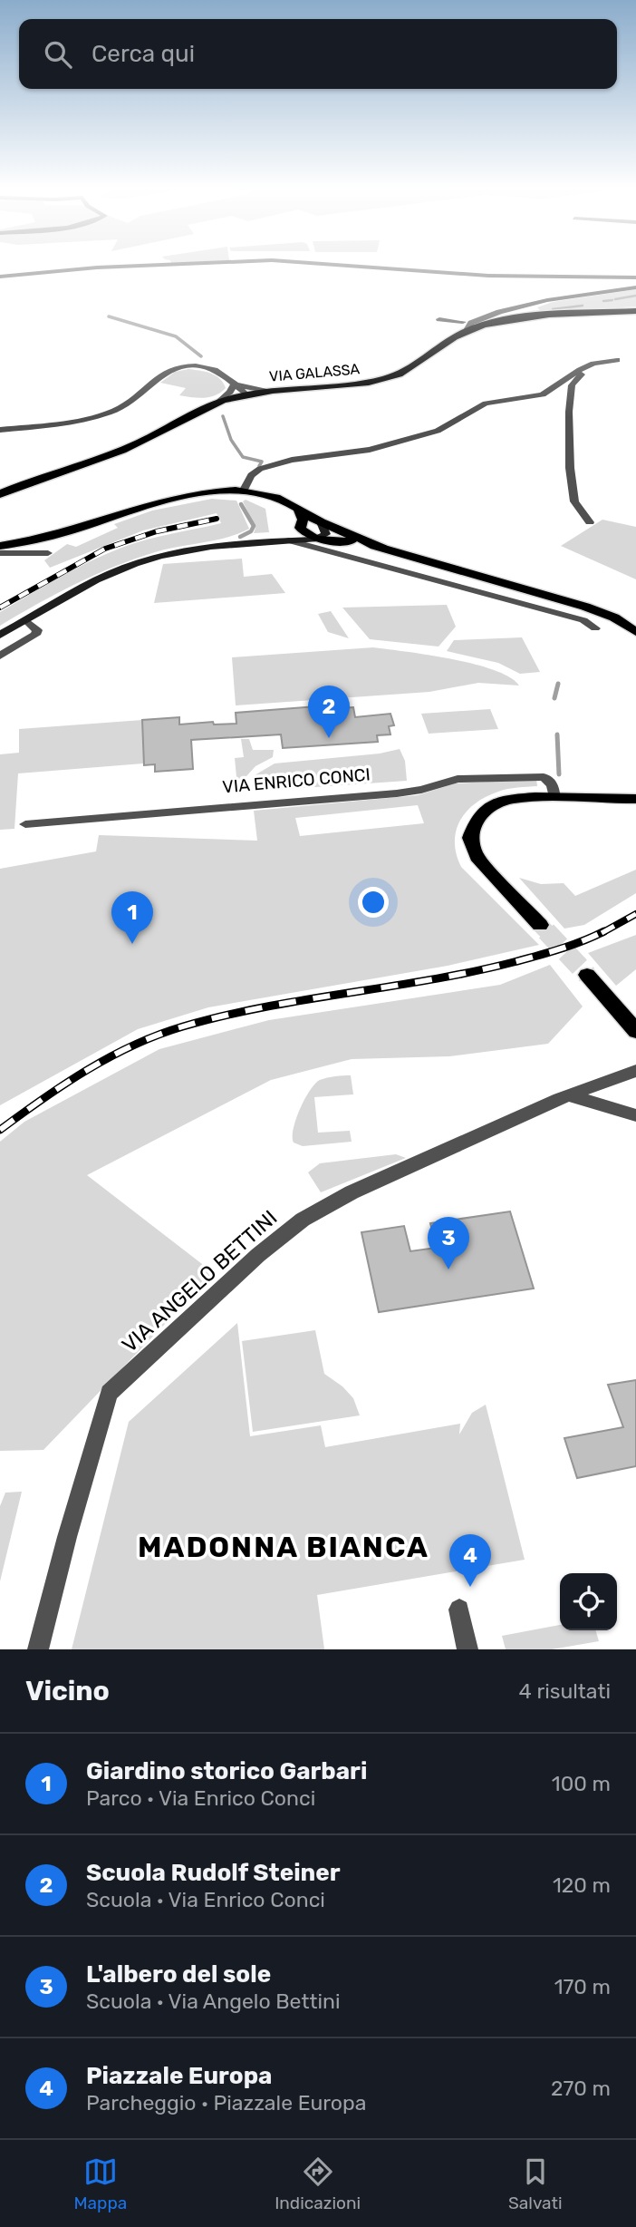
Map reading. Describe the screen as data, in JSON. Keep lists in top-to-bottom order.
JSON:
{
  "streets": {
    "main road": ["VIA GALASSA"],
    "street": ["VIA ENRICO CONCI", "VIA ANGELO BETTINI"]
  },
  "districts": ["MADONNA BIANCA"],
  "page": {
    "search": "Cerca qui",
    "pins": [
      "2",
      "1",
      "3",
      "4"
    ],
    "heading": ["Vicino", "4 risultati"],
    "list": [
      {
        "mark": "1",
        "name": "Giardino storico Garbari",
        "note": "Parco · Via Enrico Conci",
        "value": "100 m"
      },
      {
        "mark": "2",
        "name": "Scuola Rudolf Steiner",
        "note": "Scuola · Via Enrico Conci",
        "value": "120 m"
      },
      {
        "mark": "3",
        "name": "L'albero del sole",
        "note": "Scuola · Via Angelo Bettini",
        "value": "170 m"
      },
      {
        "mark": "4",
        "name": "Piazzale Europa",
        "note": "Parcheggio · Piazzale Europa",
        "value": "270 m"
      }
    ],
    "nav": ["Mappa", "Indicazioni", "Salvati"]
  }
}
